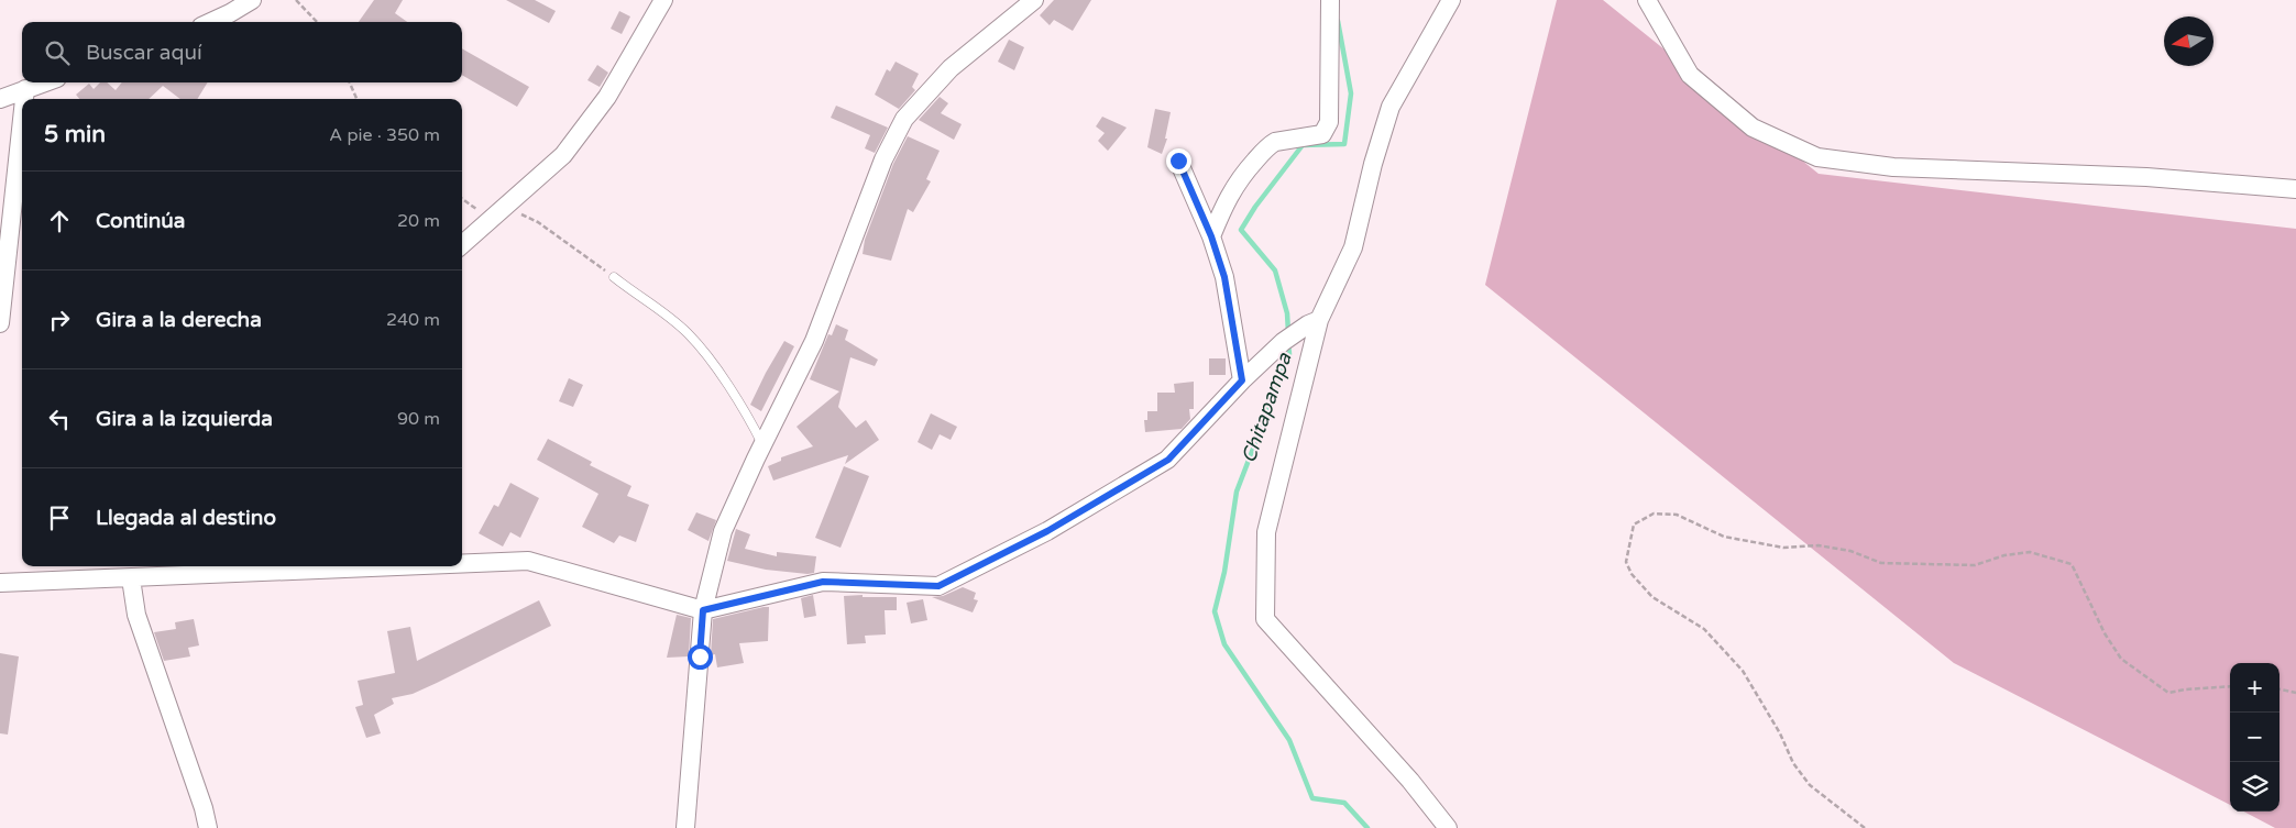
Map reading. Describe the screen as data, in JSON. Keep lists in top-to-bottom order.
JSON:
{
  "water": ["Chitapampa"],
  "north": "left",
  "page": {
    "search": "Buscar aquí",
    "heading": ["5 min", "A pie · 350 m"],
    "list": [
      ["Continúa", "20 m"],
      ["Gira a la derecha", "240 m"],
      ["Gira a la izquierda", "90 m"],
      "Llegada al destino"
    ],
    "map_buttons": ["+", "−"]
  }
}
